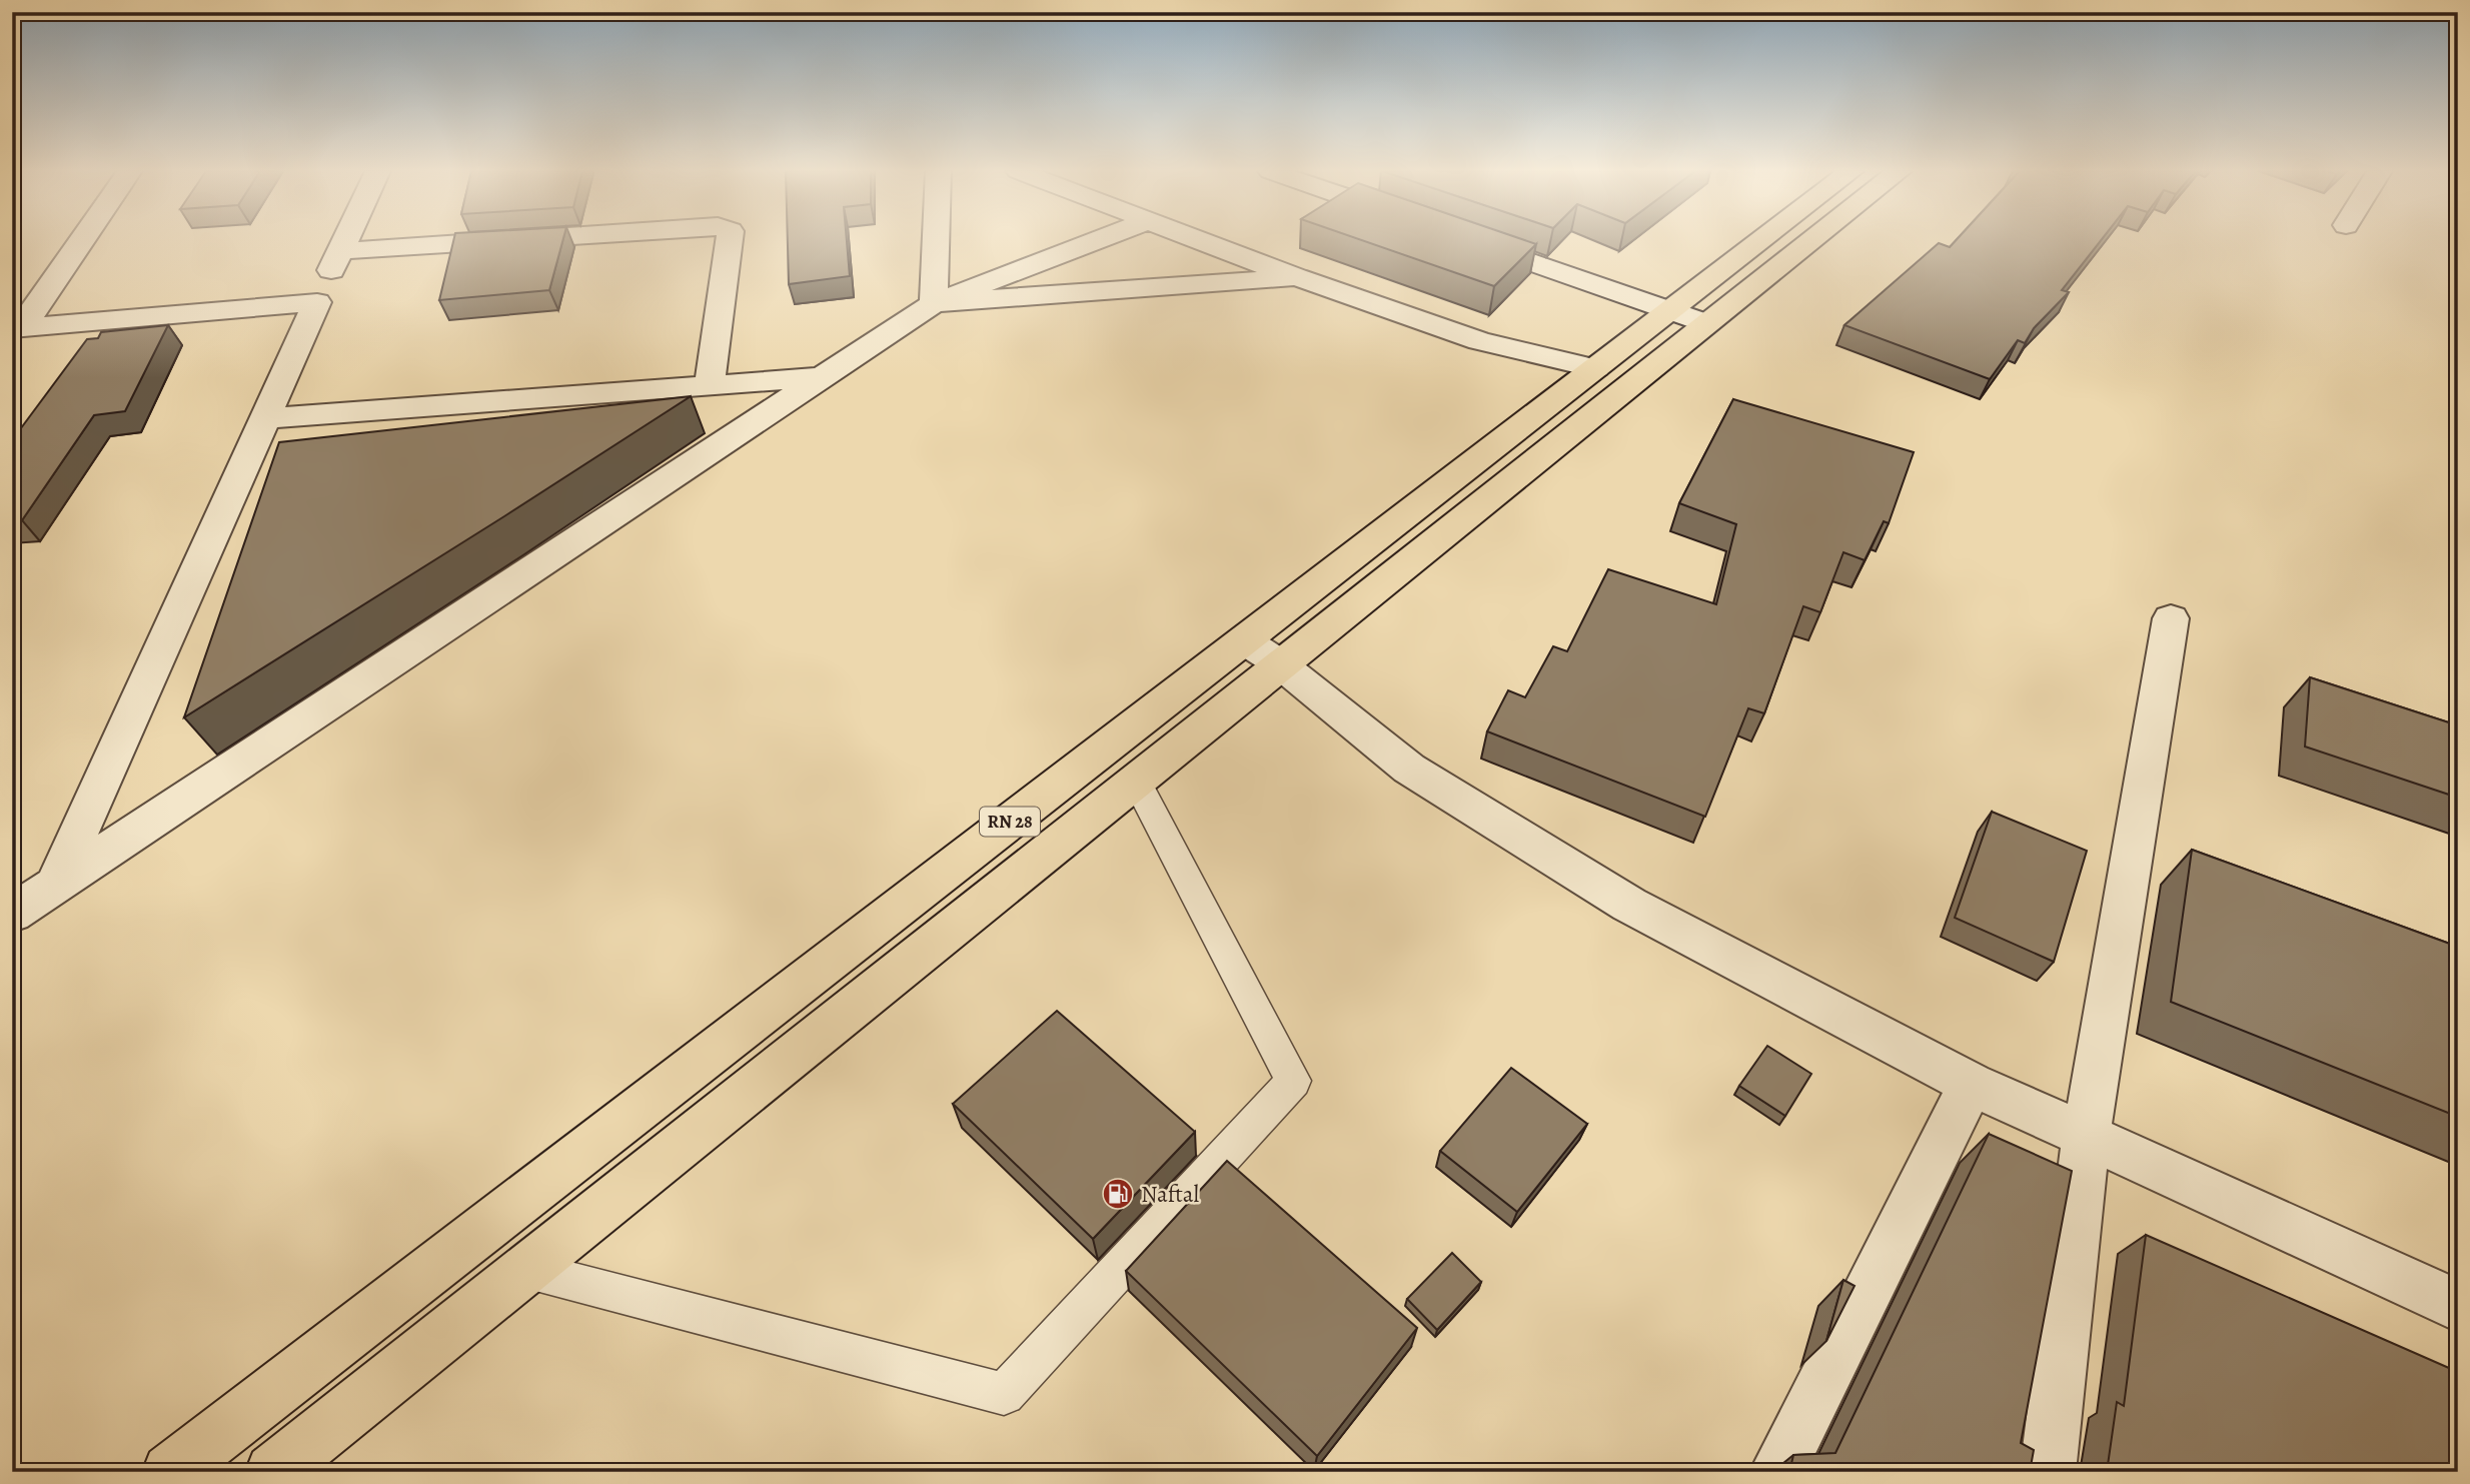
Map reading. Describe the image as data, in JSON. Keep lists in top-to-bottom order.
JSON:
{
  "streets": {
    "main road": ["RN 28"]
  },
  "places": {
    "fuel station": ["Naftal"]
  }
}
